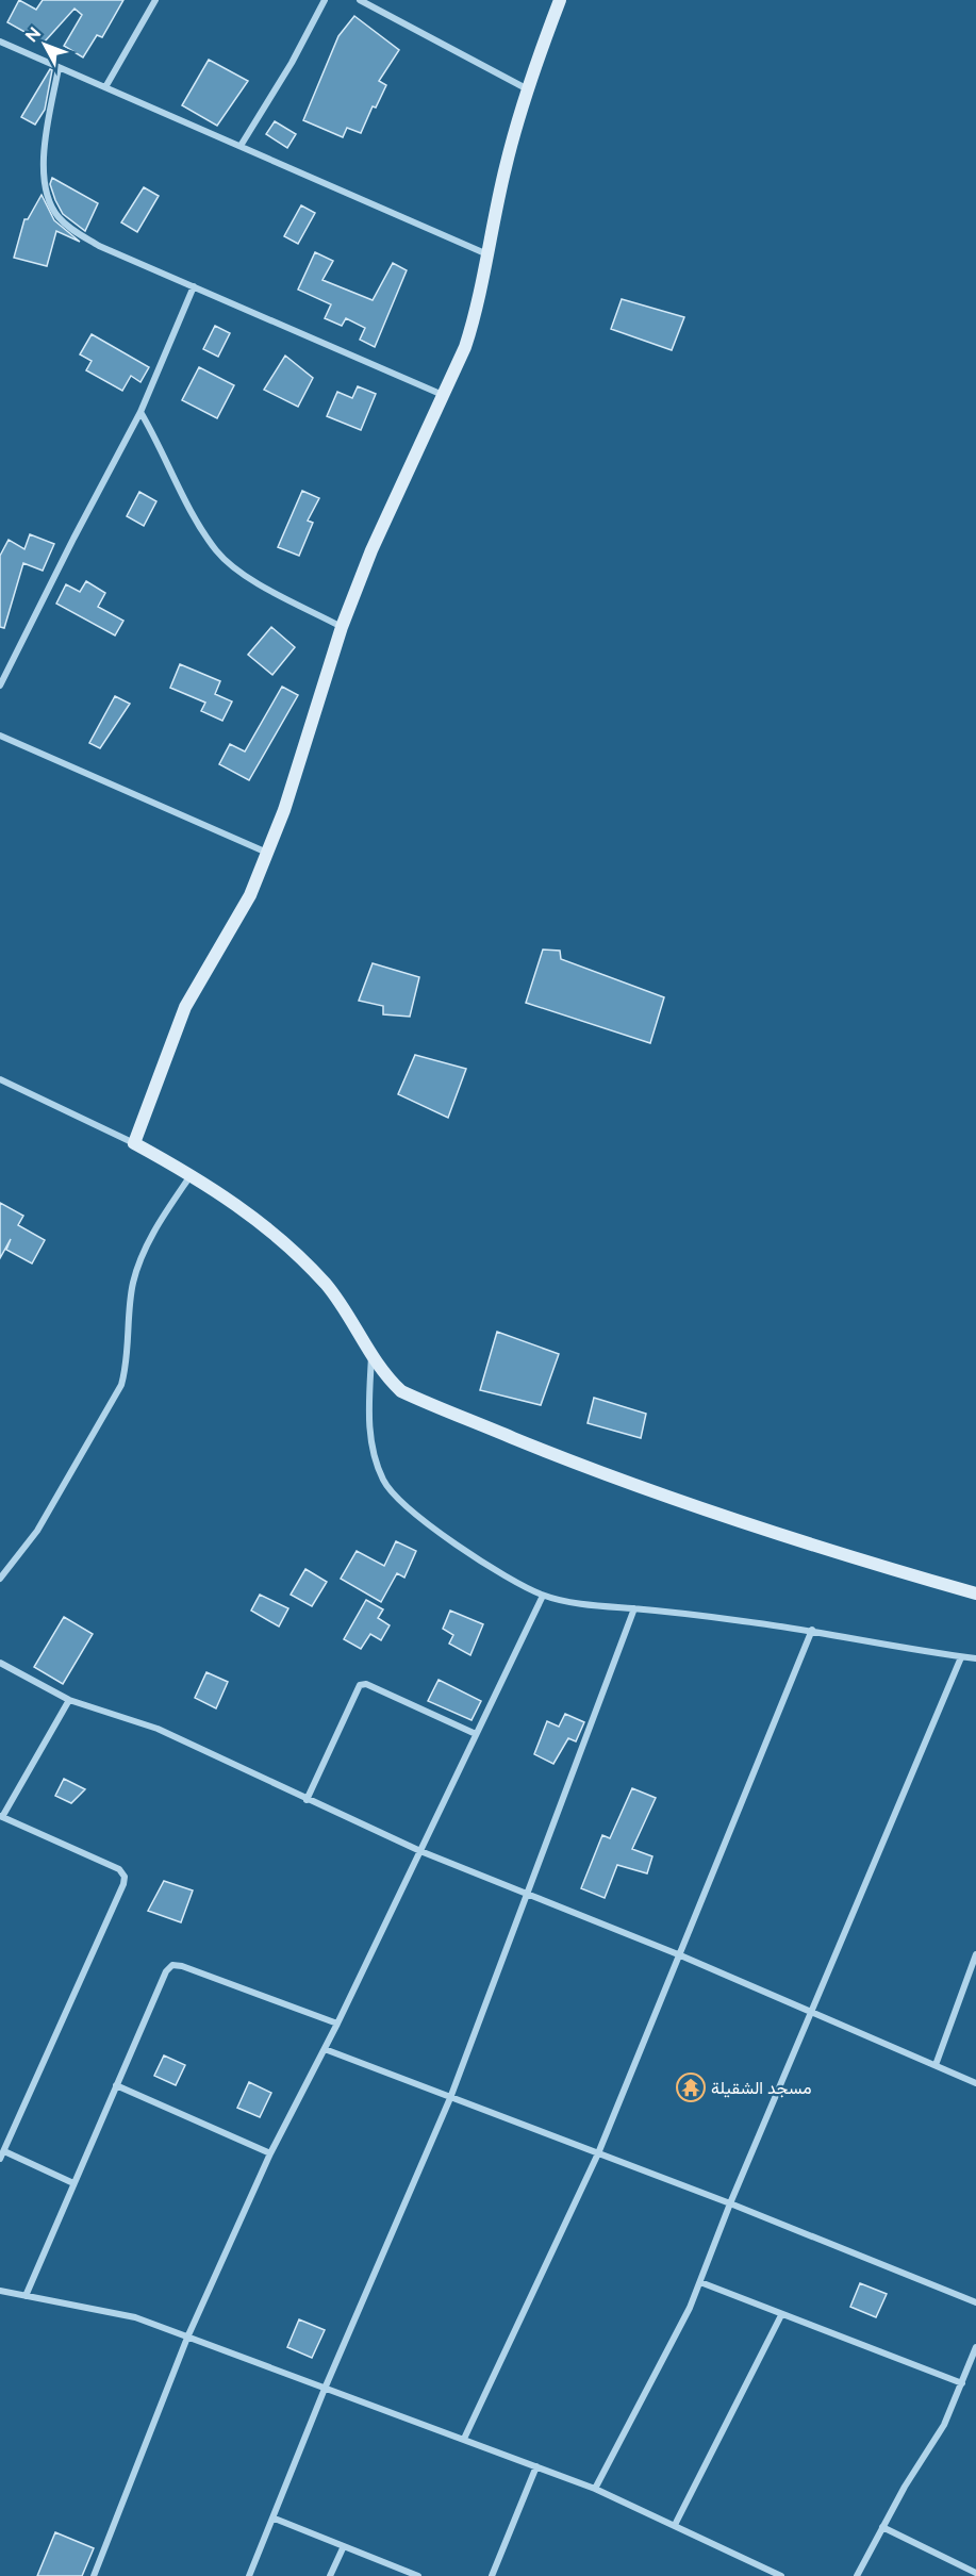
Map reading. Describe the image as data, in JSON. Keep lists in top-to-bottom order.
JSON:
{
  "places": {
    "temple": ["مسجد الشقيلة"]
  },
  "north": "top left"
}
